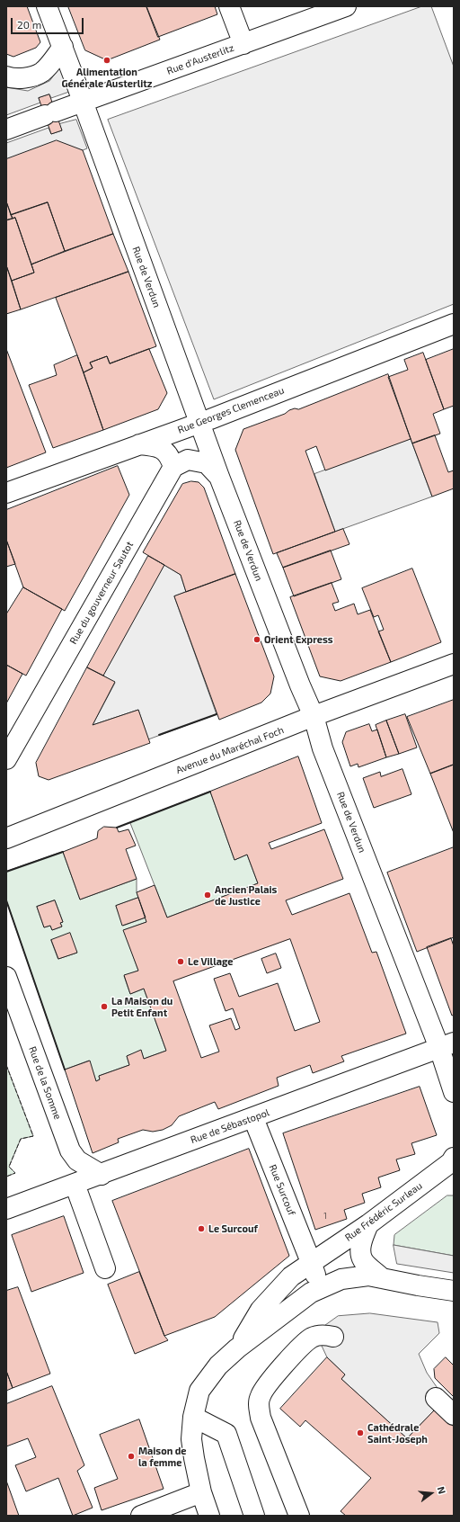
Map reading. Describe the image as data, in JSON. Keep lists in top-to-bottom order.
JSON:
{
  "streets": {
    "street": [
      "Rue d'Austerlitz",
      "Rue de Verdun",
      "Rue Georges Clemenceau",
      "Rue du gouverneur Sautot",
      "Avenue du Maréchal Foch",
      "Rue de la Somme",
      "Rue de Sébastopol",
      "Rue Surcouf",
      "Rue Frédéric Surleau"
    ]
  },
  "crossings": [
    ["Rue d'Austerlitz", "Rue de Verdun"],
    ["Rue de Verdun", "Rue Georges Clemenceau"],
    ["Rue de Verdun", "Avenue du Maréchal Foch"],
    ["Rue de Verdun", "Rue de Sébastopol"],
    ["Rue de la Somme", "Rue de Sébastopol"],
    ["Rue de Sébastopol", "Rue Surcouf"],
    ["Rue Surcouf", "Rue Frédéric Surleau"]
  ],
  "places": [
    "Alimentation Générale Austerlitz",
    "Orient Express",
    "Ancien Palais de Justice",
    "Le Village",
    "La Maison du Petit Enfant",
    "Le Surcouf",
    "Cathédrale Saint-Joseph",
    "Maison de la femme"
  ],
  "house_numbers": ["1"],
  "scale_bar": "20 m",
  "north": "right"
}
